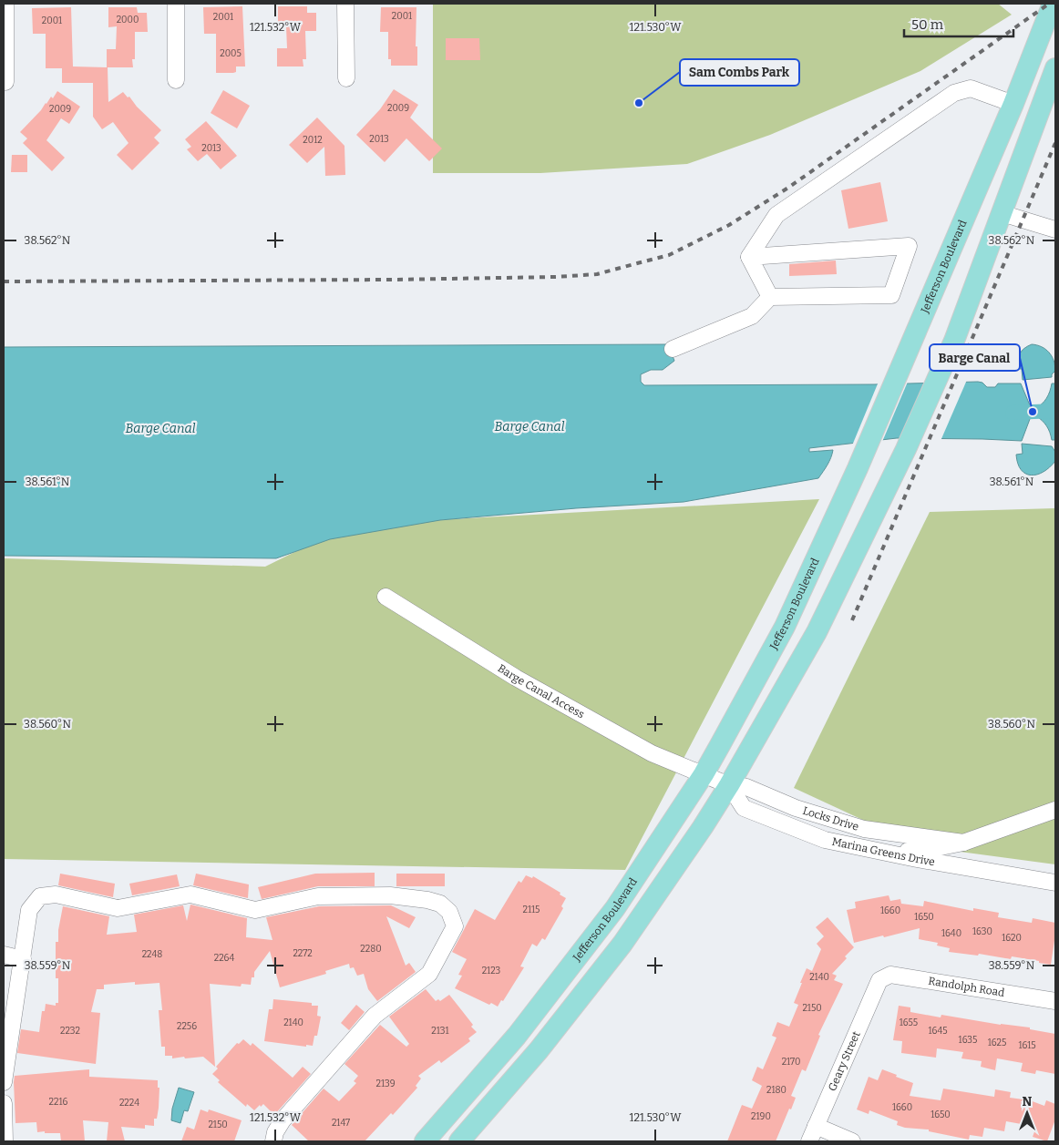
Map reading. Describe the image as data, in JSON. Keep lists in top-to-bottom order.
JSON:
{
  "streets": {
    "main road": ["Jefferson Boulevard"],
    "street": [
      "Barge Canal Access",
      "Locks Drive",
      "Marina Greens Drive",
      "Randolph Road",
      "Geary Street"
    ]
  },
  "crossings": [
    ["Jefferson Boulevard", "Barge Canal Access"],
    ["Jefferson Boulevard", "Locks Drive"],
    ["Barge Canal Access", "Locks Drive"],
    ["Locks Drive", "Marina Greens Drive"],
    ["Randolph Road", "Geary Street"]
  ],
  "water": ["Barge Canal"],
  "places": ["Sam Combs Park", "Barge Canal"],
  "house_numbers": [
    "2001",
    "2001",
    "2000",
    "2001",
    "2005",
    "2009",
    "2009",
    "2013",
    "2012",
    "2013",
    "2115",
    "1660",
    "1650",
    "1630",
    "1640",
    "1620",
    "2280",
    "2272",
    "2248",
    "2264",
    "2123",
    "2140",
    "2150",
    "2140",
    "1655",
    "2256",
    "2232",
    "2131",
    "1645",
    "1635",
    "1625",
    "1615",
    "2170",
    "2139",
    "2180",
    "2216",
    "2224",
    "1660",
    "1650",
    "2190",
    "2147",
    "2150"
  ],
  "scale_bar": "50 m",
  "north": "top",
  "coordinates": [
    "121.532°W",
    "121.530°W",
    "38.562°N",
    "38.561°N",
    "38.560°N",
    "38.559°N"
  ]
}
